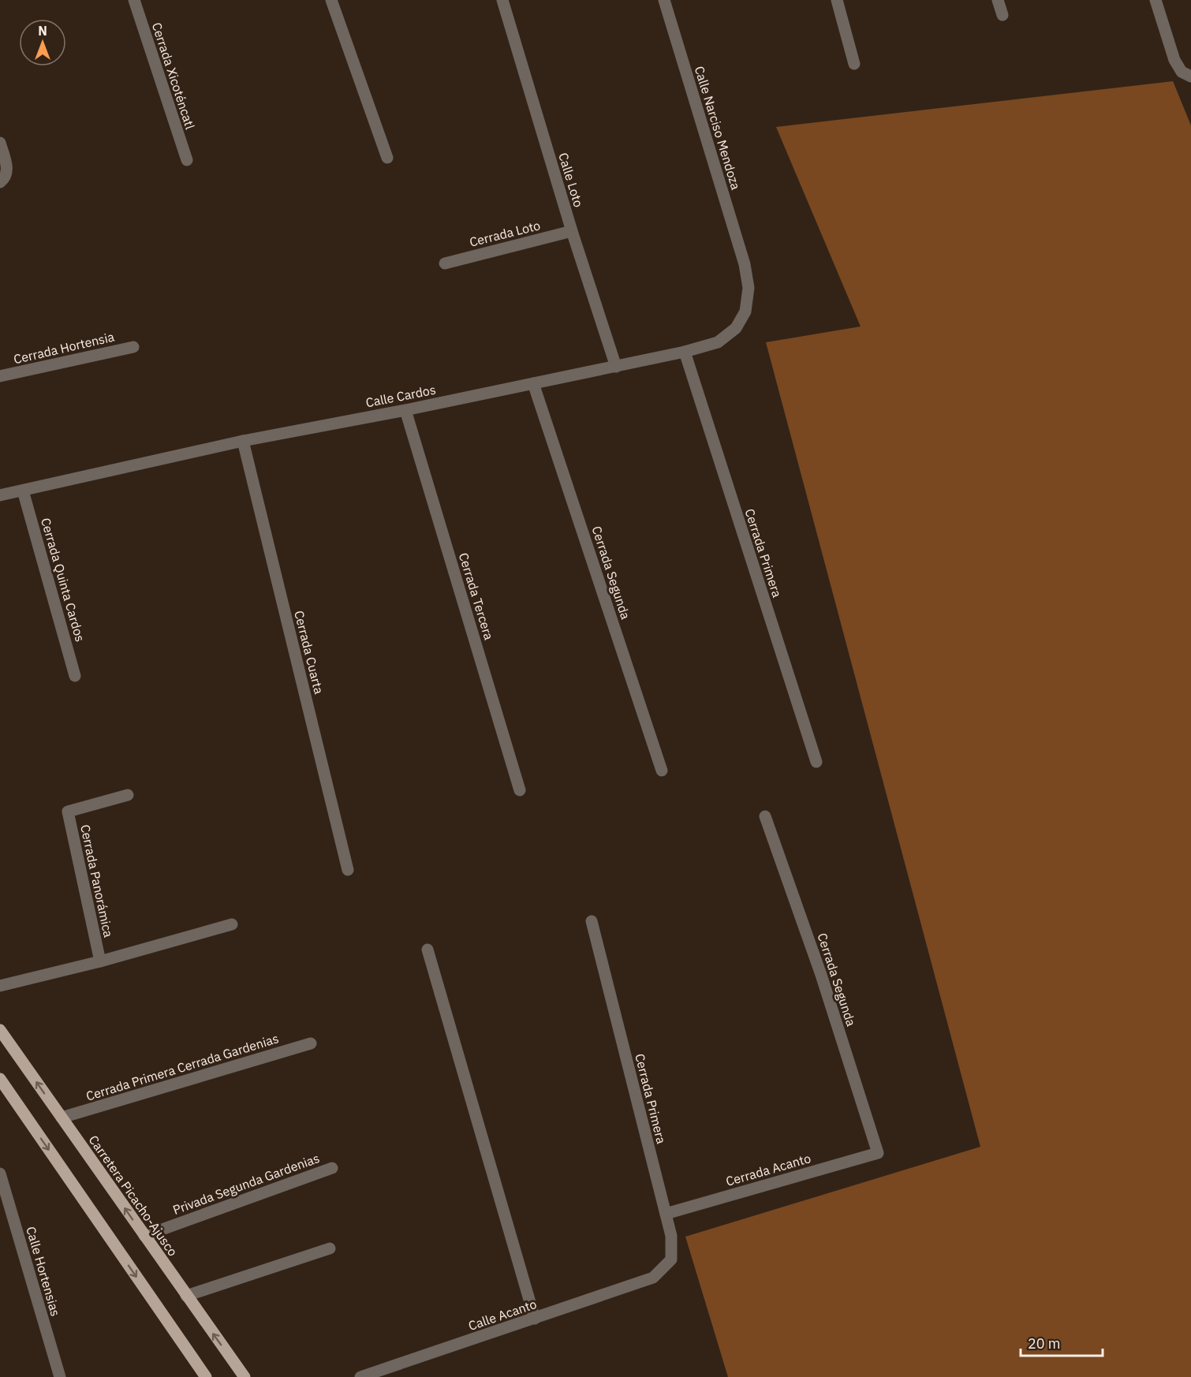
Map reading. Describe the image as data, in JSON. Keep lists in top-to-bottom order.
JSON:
{
  "streets": {
    "main road": ["Carretera Picacho-Ajusco"],
    "street": [
      "Cerrada Xicoténcatl",
      "Calle Narciso Mendoza",
      "Calle Loto",
      "Cerrada Loto",
      "Cerrada Hortensia",
      "Calle Cardos",
      "Cerrada Primera",
      "Cerrada Segunda",
      "Cerrada Quinta Cardos",
      "Cerrada Tercera",
      "Cerrada Cuarta",
      "Cerrada Panorámica",
      "Cerrada Primera Cerrada Gardenias",
      "Cerrada Acanto",
      "Privada Segunda Gardenias",
      "Calle Hortensias",
      "Calle Acanto"
    ]
  },
  "crossings": [
    ["Calle Narciso Mendoza", "Calle Cardos"],
    ["Calle Loto", "Cerrada Loto"],
    ["Calle Loto", "Calle Cardos"],
    ["Calle Cardos", "Cerrada Primera"],
    ["Calle Cardos", "Cerrada Segunda"],
    ["Calle Cardos", "Cerrada Quinta Cardos"],
    ["Calle Cardos", "Cerrada Tercera"],
    ["Calle Cardos", "Cerrada Cuarta"],
    ["Cerrada Primera", "Cerrada Acanto"],
    ["Cerrada Primera", "Calle Acanto"],
    ["Cerrada Segunda", "Cerrada Acanto"],
    ["Cerrada Primera Cerrada Gardenias", "Carretera Picacho-Ajusco"],
    ["Privada Segunda Gardenias", "Carretera Picacho-Ajusco"]
  ],
  "scale_bar": "20 m",
  "north": "top"
}
